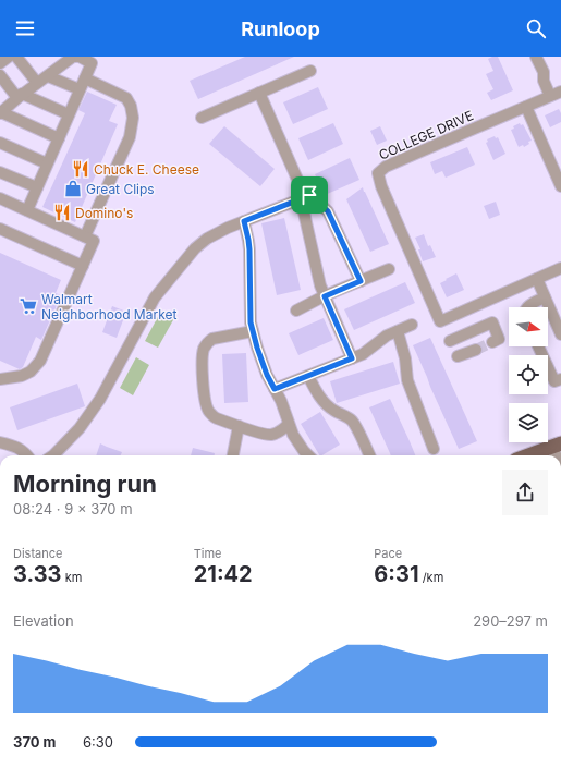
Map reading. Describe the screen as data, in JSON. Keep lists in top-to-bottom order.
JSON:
{
  "streets": {
    "street": ["COLLEGE DRIVE"]
  },
  "places": {
    "restaurant": ["Chuck E. Cheese", "Domino's"],
    "shop": ["Great Clips"],
    "supermarket": ["Walmart Neighborhood Market"]
  },
  "north": "right",
  "page": {
    "header": "Runloop",
    "heading": ["Morning run", "08:24 · 9 × 370 m"],
    "stats": [
      ["Distance", "3.33 km"],
      ["Time", "21:42"],
      ["Pace", "6:31 /km"]
    ],
    "chart": ["Elevation", "290–297 m"],
    "list": [
      {
        "name": "370 m",
        "note": "6:30"
      }
    ]
  }
}
